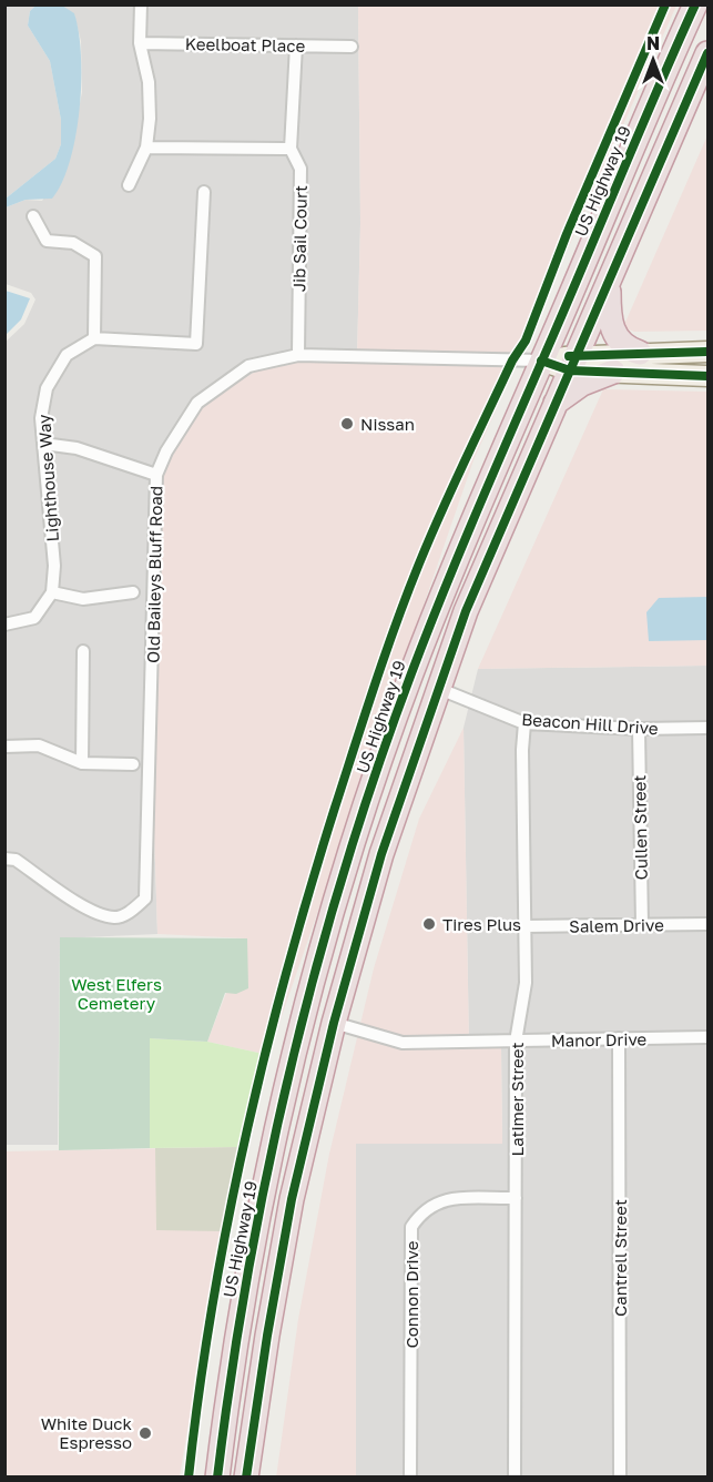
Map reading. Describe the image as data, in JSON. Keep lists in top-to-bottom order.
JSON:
{
  "streets": {
    "highway": ["US Highway 19"],
    "street": [
      "Keelboat Place",
      "Jib Sail Court",
      "Lighthouse Way",
      "Old Baileys Bluff Road",
      "Beacon Hill Drive",
      "Cullen Street",
      "Salem Drive",
      "Manor Drive",
      "Latimer Street",
      "Cantrell Street",
      "Connon Drive"
    ]
  },
  "crossings": [
    ["Keelboat Place", "Jib Sail Court"],
    ["US Highway 19", "Old Baileys Bluff Road"],
    ["Jib Sail Court", "Old Baileys Bluff Road"],
    ["Beacon Hill Drive", "Cullen Street"],
    ["Beacon Hill Drive", "Latimer Street"],
    ["Cullen Street", "Salem Drive"],
    ["Salem Drive", "Latimer Street"],
    ["Manor Drive", "Latimer Street"],
    ["Manor Drive", "Cantrell Street"],
    ["Latimer Street", "Connon Drive"]
  ],
  "parks": ["West Elfers Cemetery"],
  "places": ["Nissan", "Tires Plus", "White Duck Espresso"],
  "north": "top"
}
